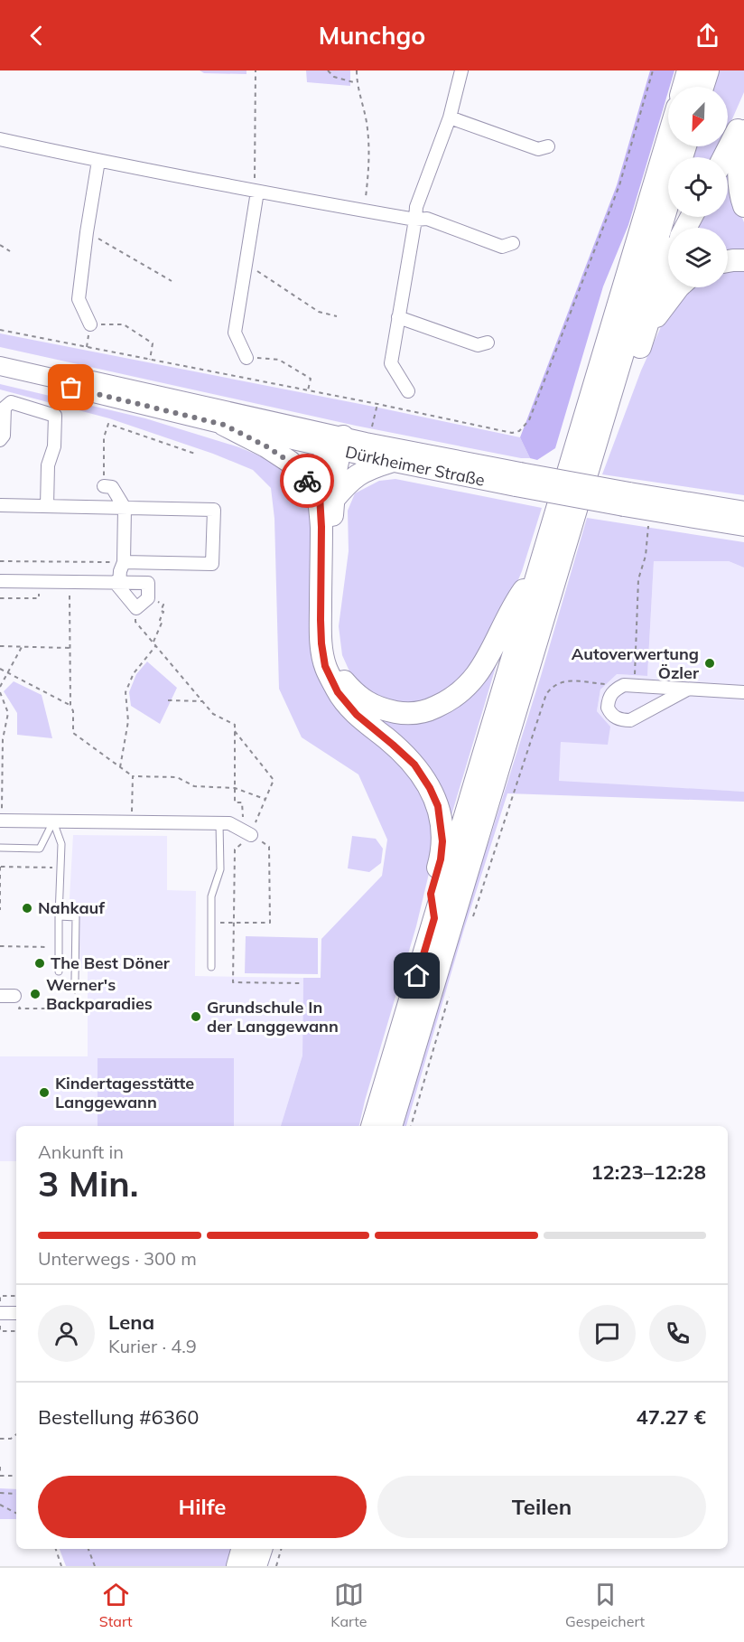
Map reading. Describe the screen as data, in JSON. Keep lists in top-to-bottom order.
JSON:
{
  "streets": {
    "main road": ["Dürkheimer Straße"]
  },
  "places": [
    "Autoverwertung Özler",
    "Nahkauf",
    "The Best Döner",
    "Werner's Backparadies",
    "Grundschule In der Langgewann",
    "Kindertagesstätte Langgewann"
  ],
  "north": "bottom left",
  "page": {
    "header": "Munchgo",
    "heading": ["3 Min.", "Ankunft in", "12:23–12:28"],
    "panel": [
      "Lena",
      "Kurier · 4.9",
      "Bestellung #6360",
      "47.27 €"
    ],
    "bar": "Unterwegs · 300 m",
    "buttons": ["Hilfe", "Teilen"],
    "tabs": ["Start", "Karte", "Gespeichert"]
  }
}
